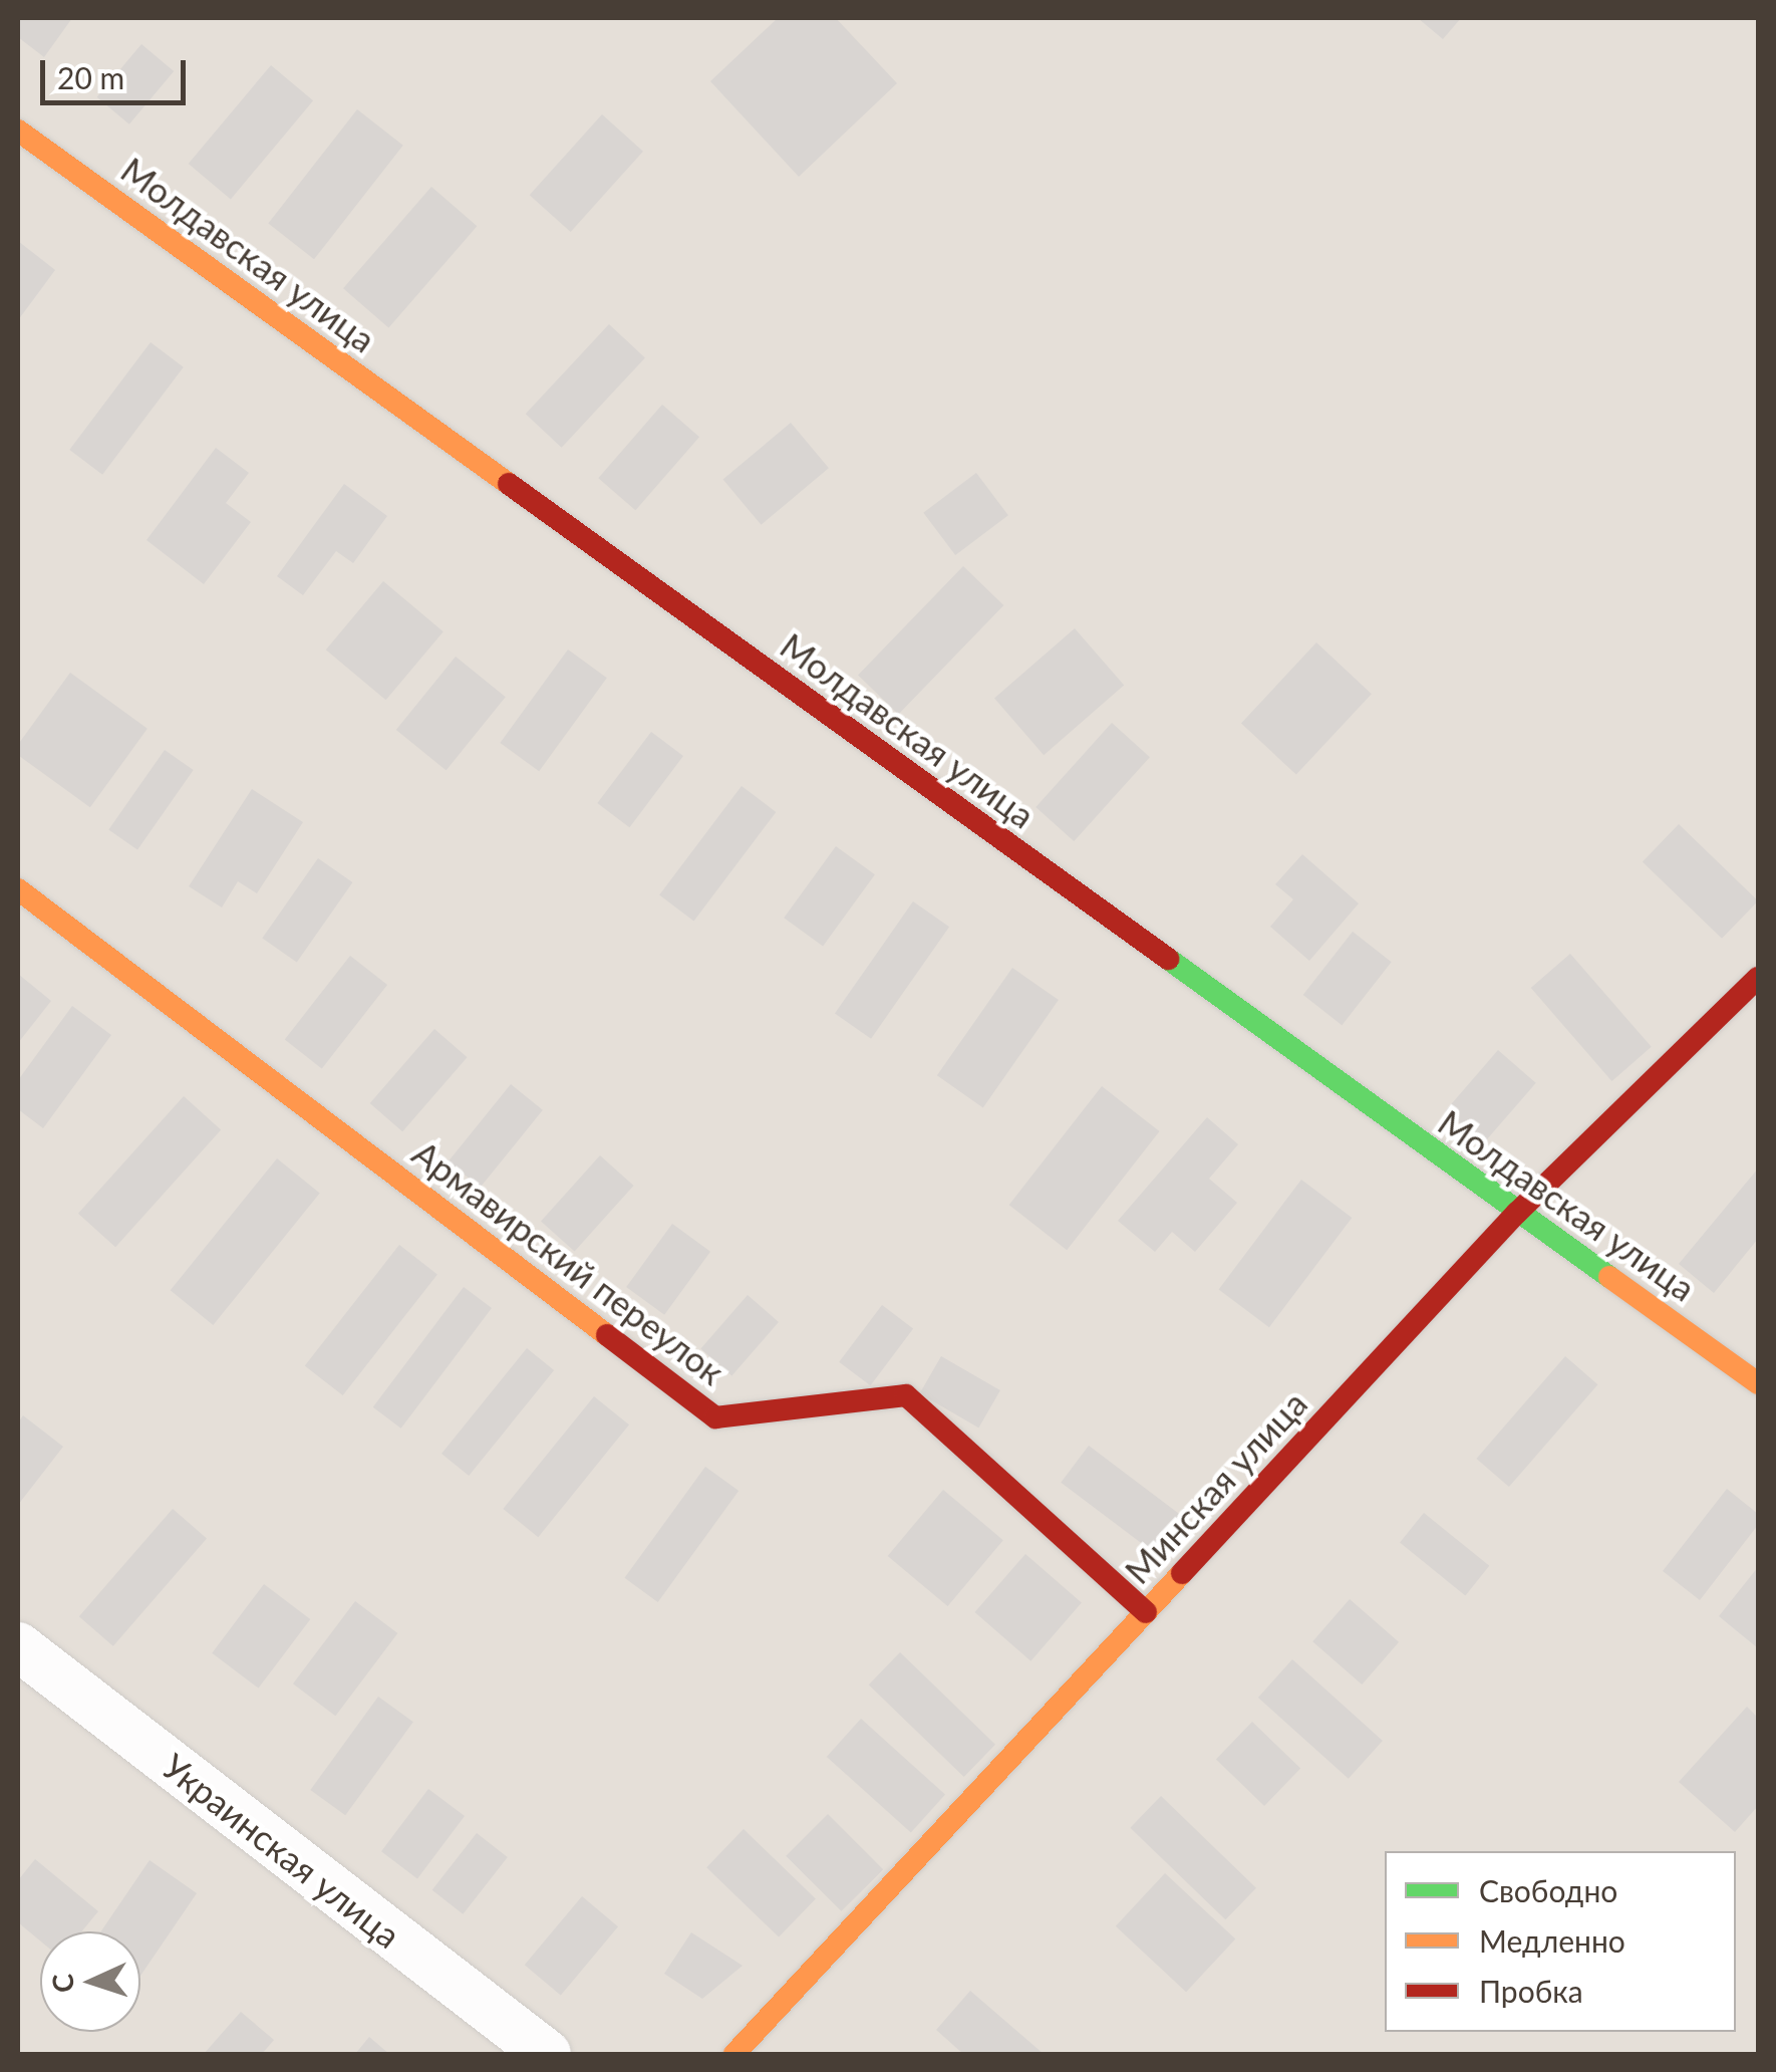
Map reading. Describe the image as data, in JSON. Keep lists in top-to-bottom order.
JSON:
{
  "streets": {
    "street": [
      "Молдавская улица",
      "Армавирский переулок",
      "Минская улица",
      "Украинская улица"
    ]
  },
  "crossings": [
    ["Молдавская улица", "Минская улица"],
    ["Армавирский переулок", "Минская улица"]
  ],
  "legend": ["Свободно", "Медленно", "Пробка"],
  "scale_bar": "20 m",
  "north": "left"
}
